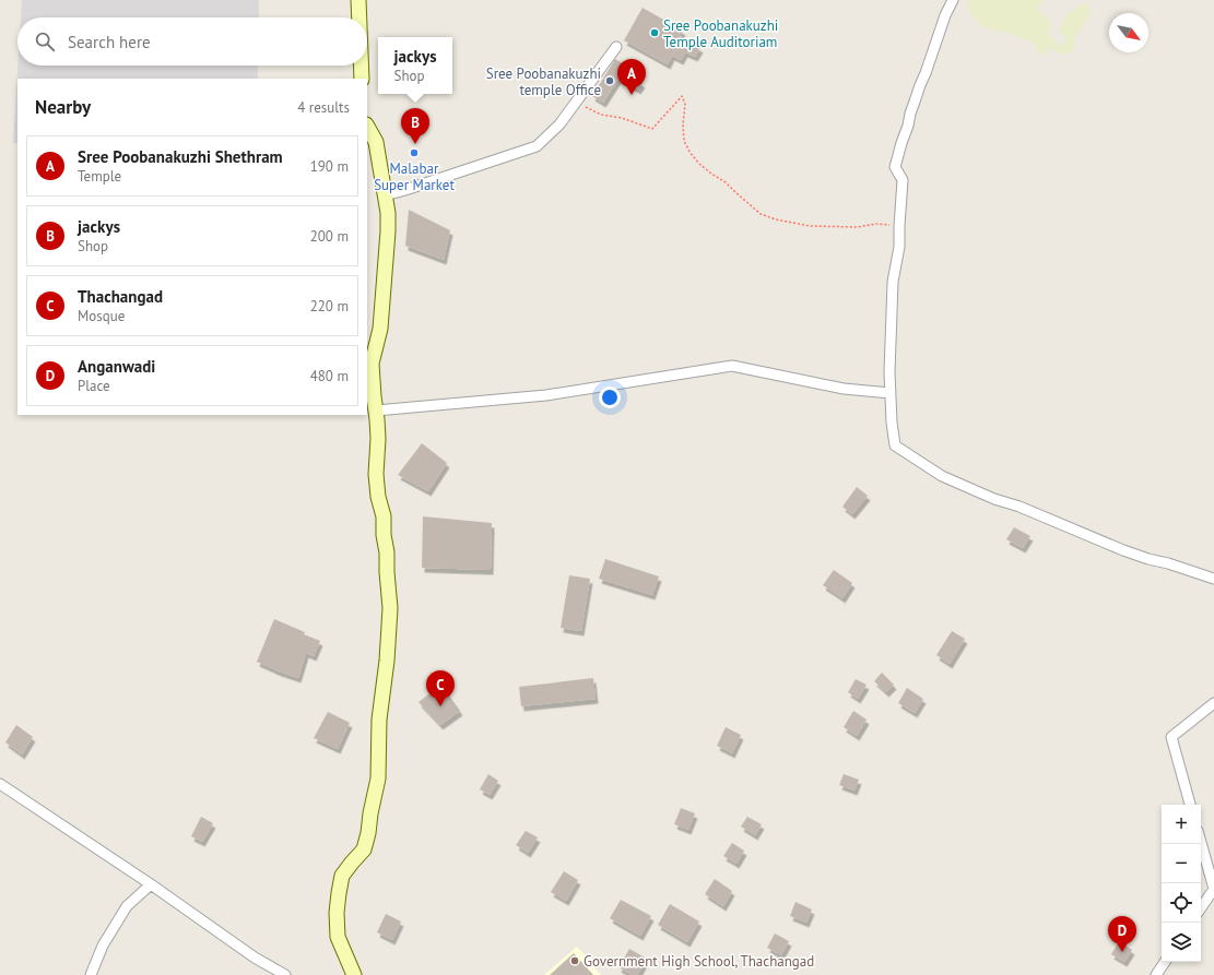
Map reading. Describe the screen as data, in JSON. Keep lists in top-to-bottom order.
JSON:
{
  "places": [
    "Sree Poobanakuzhi Temple Auditoriam",
    "Sree Poobanakuzhi temple Office",
    "Malabar Super Market",
    "Government High School, Thachangad"
  ],
  "north": "bottom right",
  "page": {
    "search": "Search here",
    "popup": ["jackys", "Shop"],
    "pins": [
      "A",
      "B",
      "C",
      "D"
    ],
    "heading": ["Nearby", "4 results"],
    "list": [
      {
        "mark": "A",
        "name": "Sree Poobanakuzhi Shethram",
        "note": "Temple",
        "value": "190 m"
      },
      {
        "mark": "B",
        "name": "jackys",
        "note": "Shop",
        "value": "200 m"
      },
      {
        "mark": "C",
        "name": "Thachangad",
        "note": "Mosque",
        "value": "220 m"
      },
      {
        "mark": "D",
        "name": "Anganwadi",
        "note": "Place",
        "value": "480 m"
      }
    ],
    "map_buttons": ["+", "−"]
  }
}
